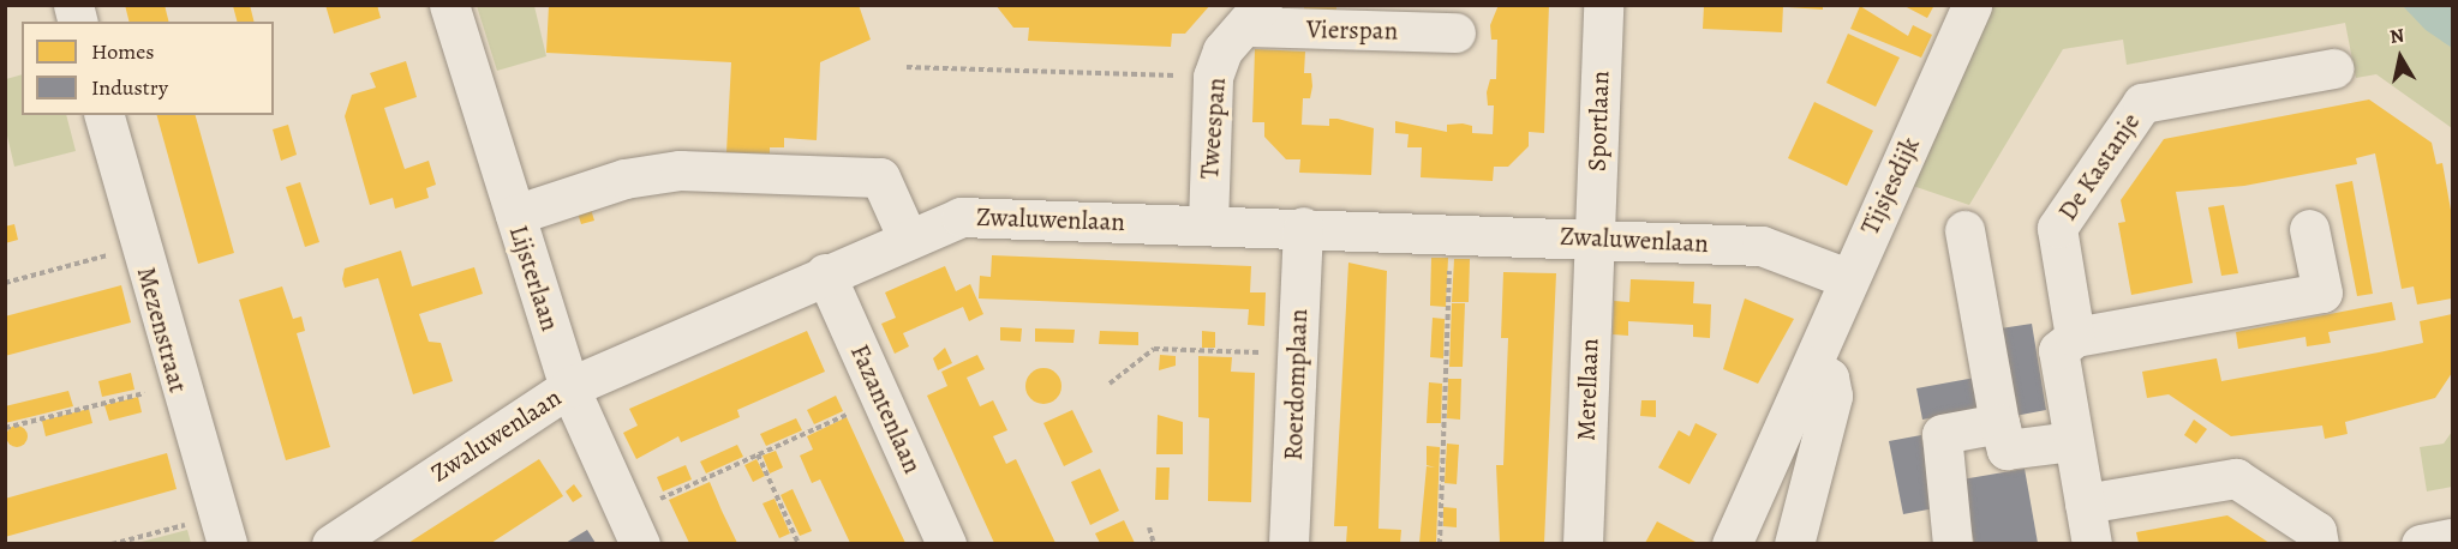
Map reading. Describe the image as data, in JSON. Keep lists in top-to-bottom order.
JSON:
{
  "streets": {
    "street": [
      "Vierspan",
      "Sportlaan",
      "Tweespan",
      "De Kastanje",
      "Tijsjesdijk",
      "Zwaluwenlaan",
      "Lijsterlaan",
      "Mezenstraat",
      "Roerdomplaan",
      "Merellaan",
      "Fazantenlaan"
    ]
  },
  "crossings": [
    ["Vierspan", "Tweespan"],
    ["Sportlaan", "Zwaluwenlaan"],
    ["Sportlaan", "Merellaan"],
    ["Tweespan", "Zwaluwenlaan"],
    ["Tijsjesdijk", "Zwaluwenlaan"],
    ["Zwaluwenlaan", "Lijsterlaan"],
    ["Zwaluwenlaan", "Roerdomplaan"],
    ["Zwaluwenlaan", "Merellaan"],
    ["Zwaluwenlaan", "Fazantenlaan"]
  ],
  "legend": ["Homes", "Industry"],
  "north": "top"
}
